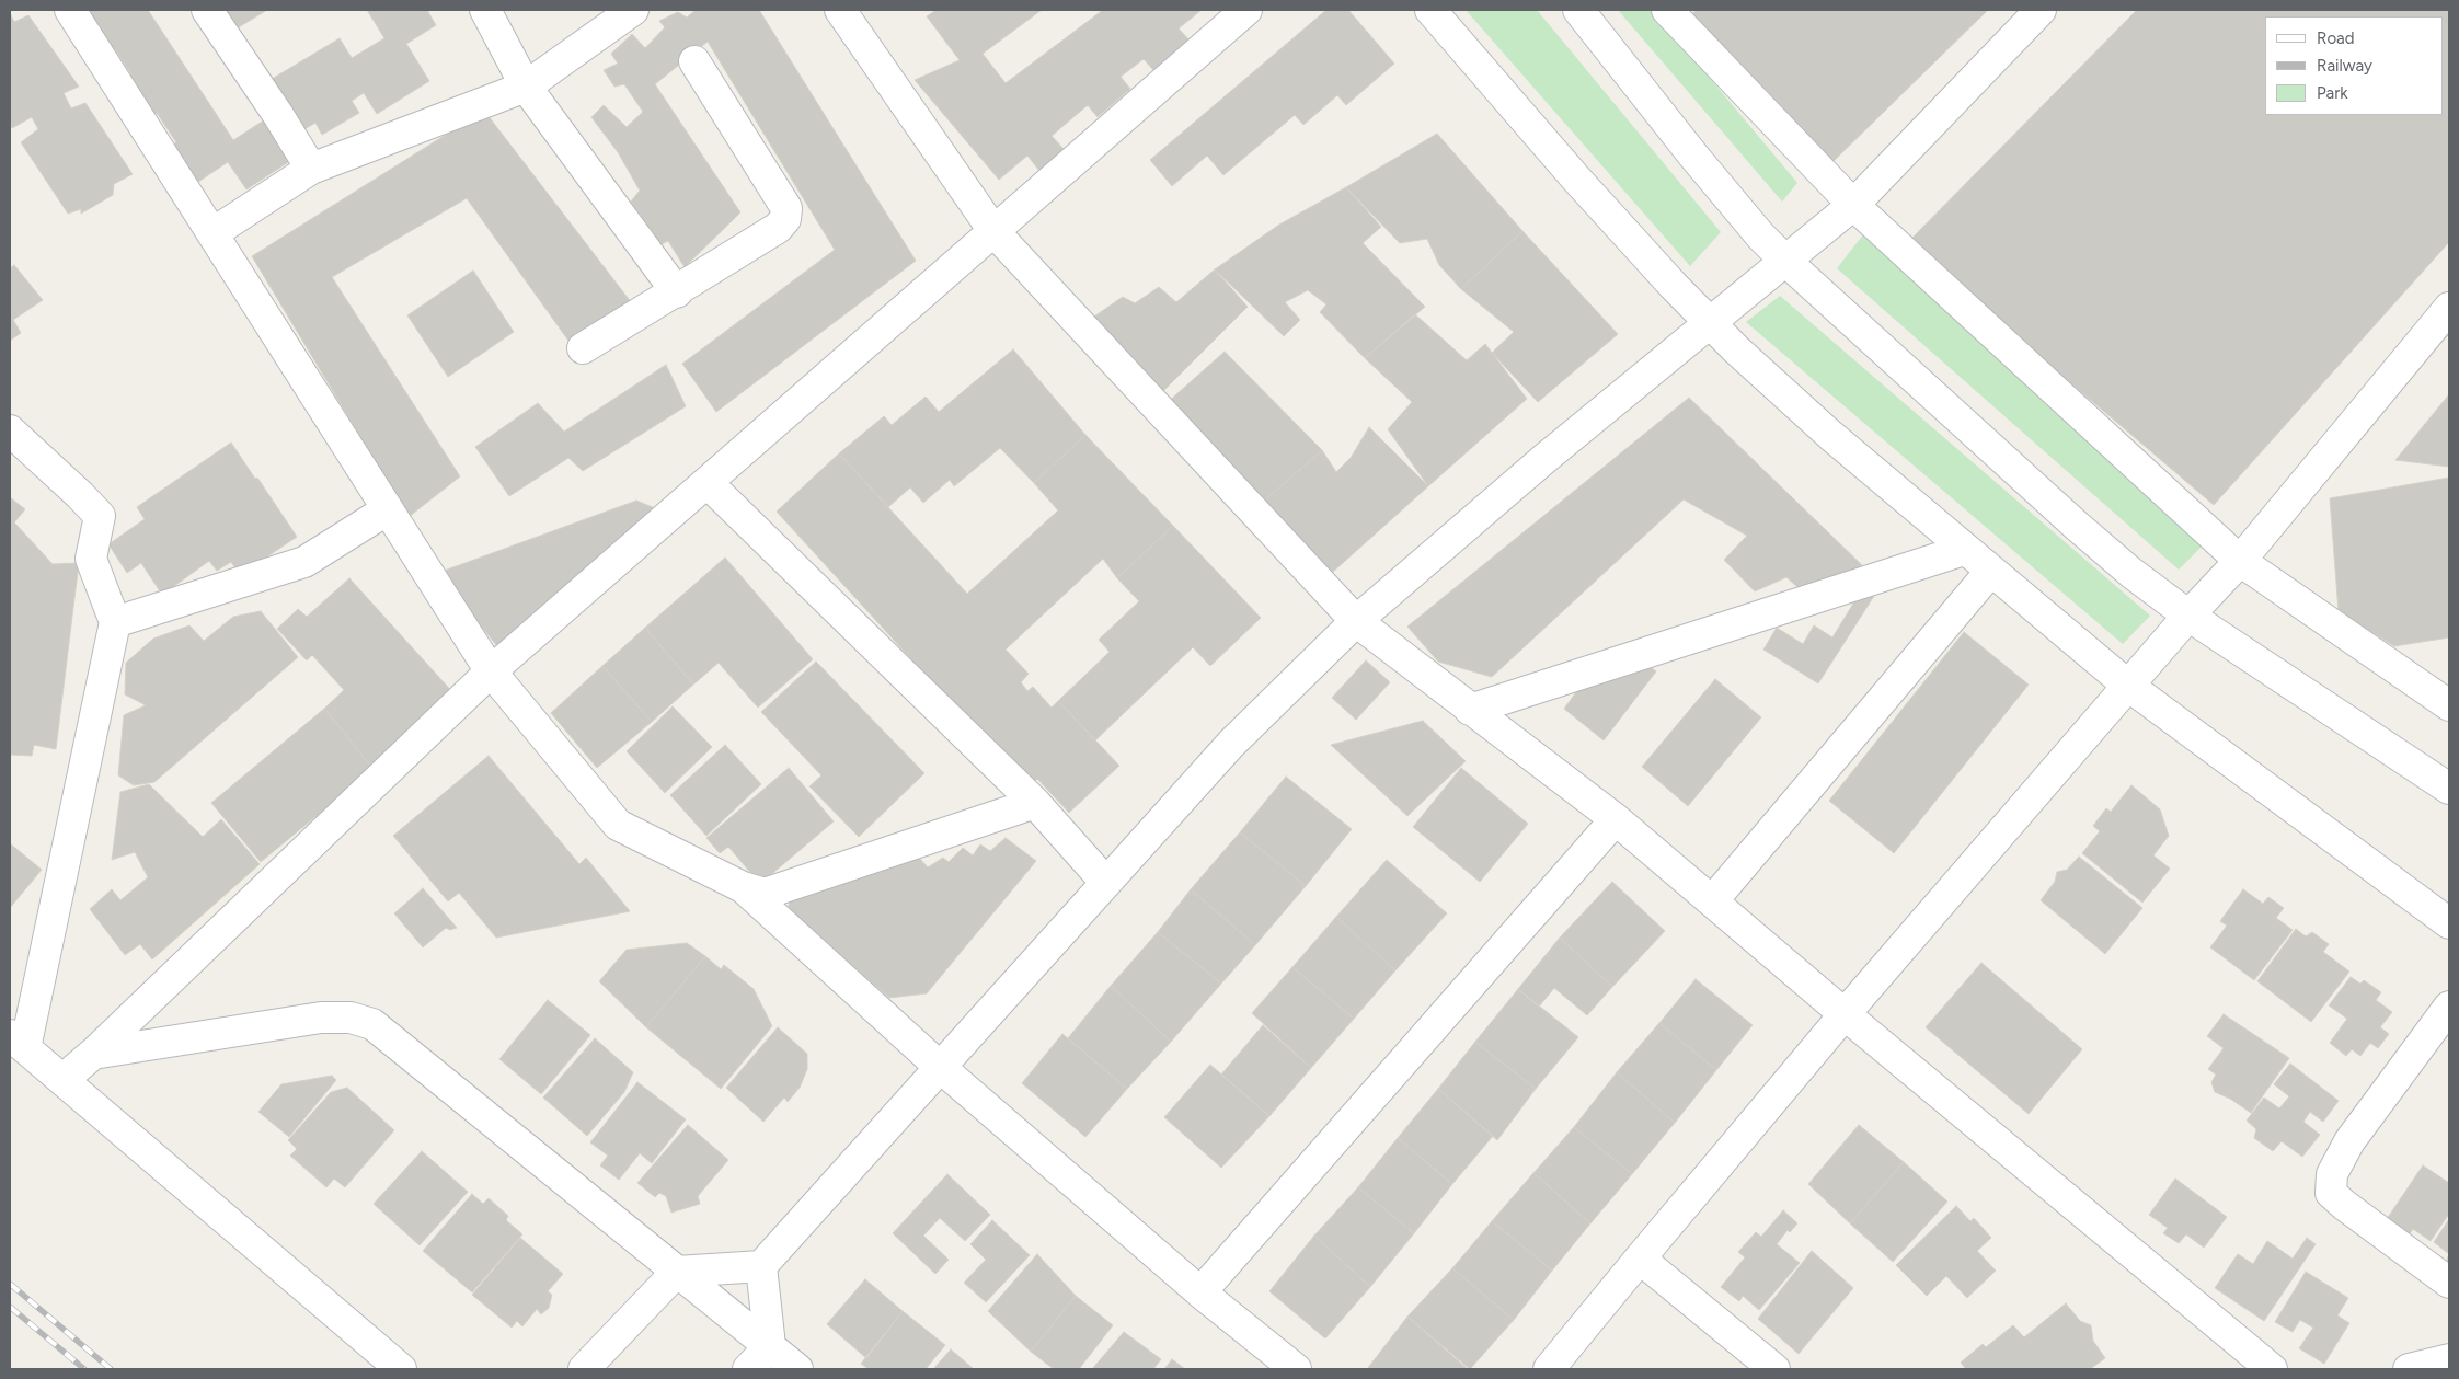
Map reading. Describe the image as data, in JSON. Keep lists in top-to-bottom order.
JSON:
{
  "legend": ["Road", "Railway", "Park"]
}
